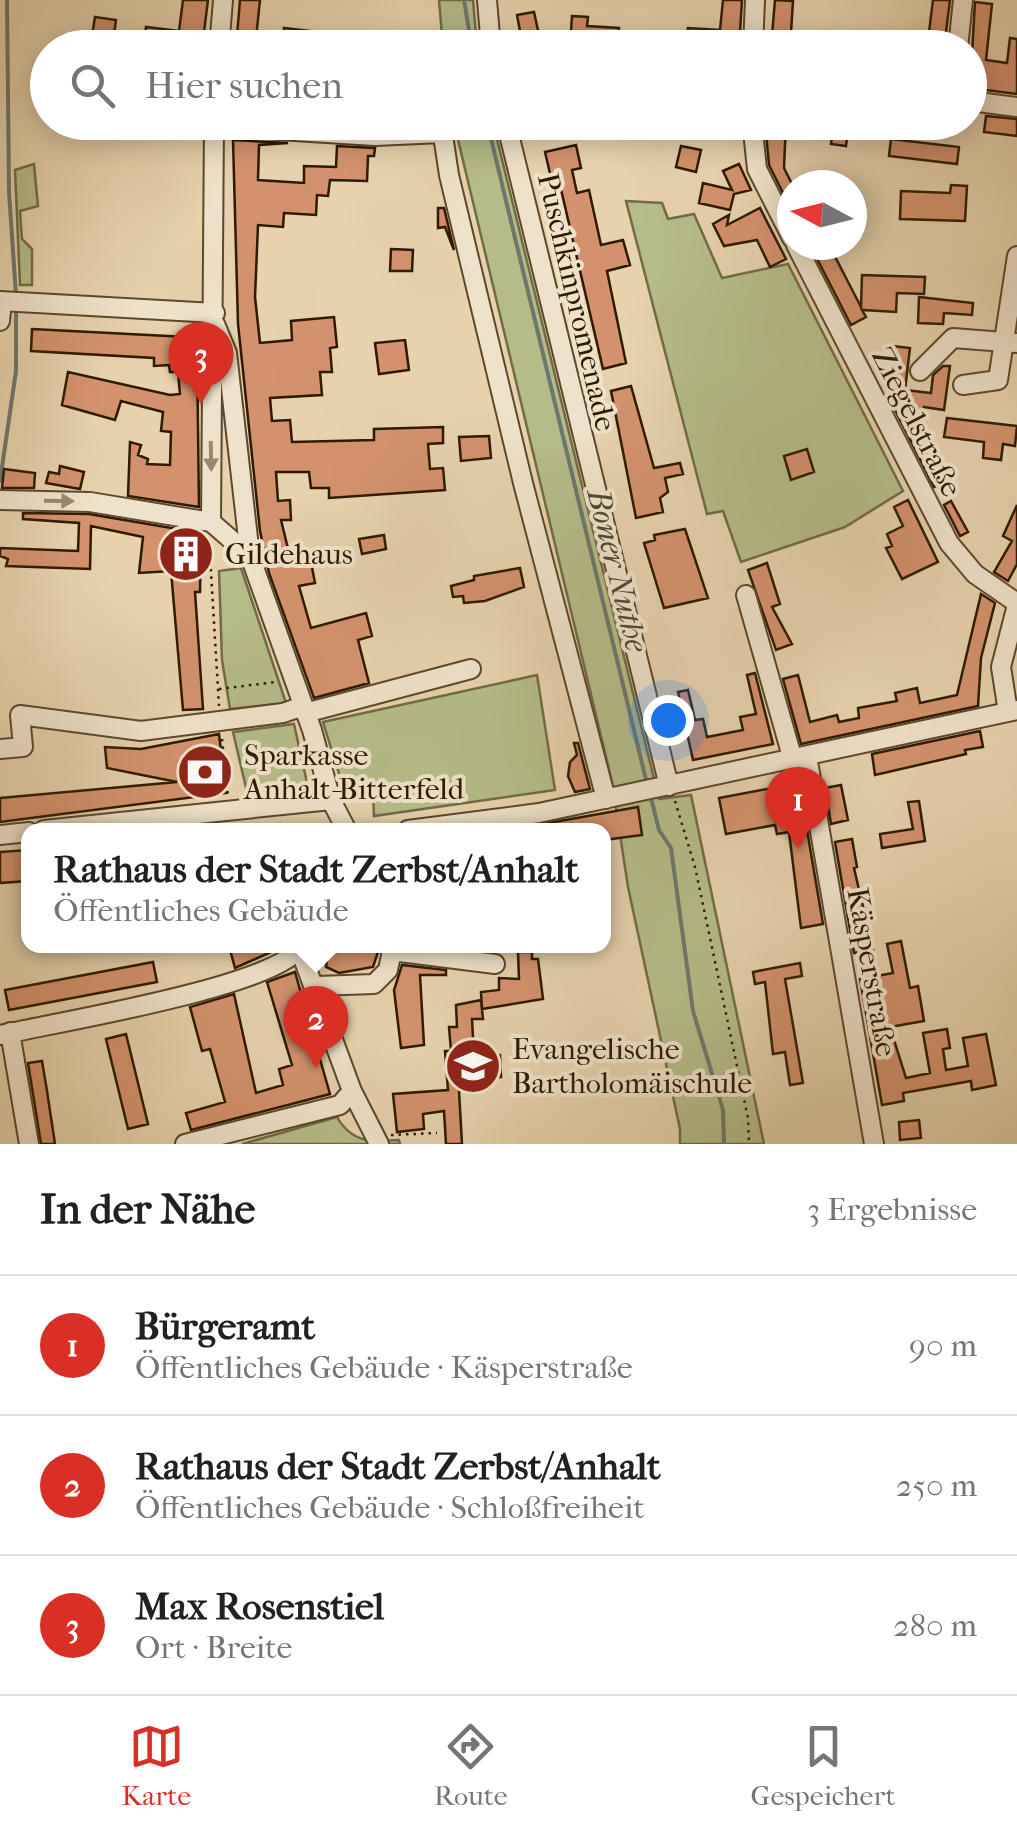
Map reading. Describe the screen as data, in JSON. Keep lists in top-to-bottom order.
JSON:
{
  "streets": {
    "street": ["Puschkinpromenade", "Ziegelstraße", "Käsperstraße"]
  },
  "water": ["Boner Nuthe"],
  "places": {
    "building": ["Gildehaus"],
    "bank": ["Sparkasse Anhalt-Bitterfeld"],
    "school or university": ["Evangelische Bartholomäischule"]
  },
  "north": "left",
  "page": {
    "search": "Hier suchen",
    "pins": ["3", "1", "2"],
    "popup": ["Rathaus der Stadt Zerbst/Anhalt", "Öffentliches Gebäude"],
    "heading": ["In der Nähe", "3 Ergebnisse"],
    "list": [
      {
        "mark": "1",
        "name": "Bürgeramt",
        "note": "Öffentliches Gebäude · Käsperstraße",
        "value": "90 m"
      },
      {
        "mark": "2",
        "name": "Rathaus der Stadt Zerbst/Anhalt",
        "note": "Öffentliches Gebäude · Schloßfreiheit",
        "value": "250 m"
      },
      {
        "mark": "3",
        "name": "Max Rosenstiel",
        "note": "Ort · Breite",
        "value": "280 m"
      }
    ],
    "nav": ["Karte", "Route", "Gespeichert"]
  }
}
